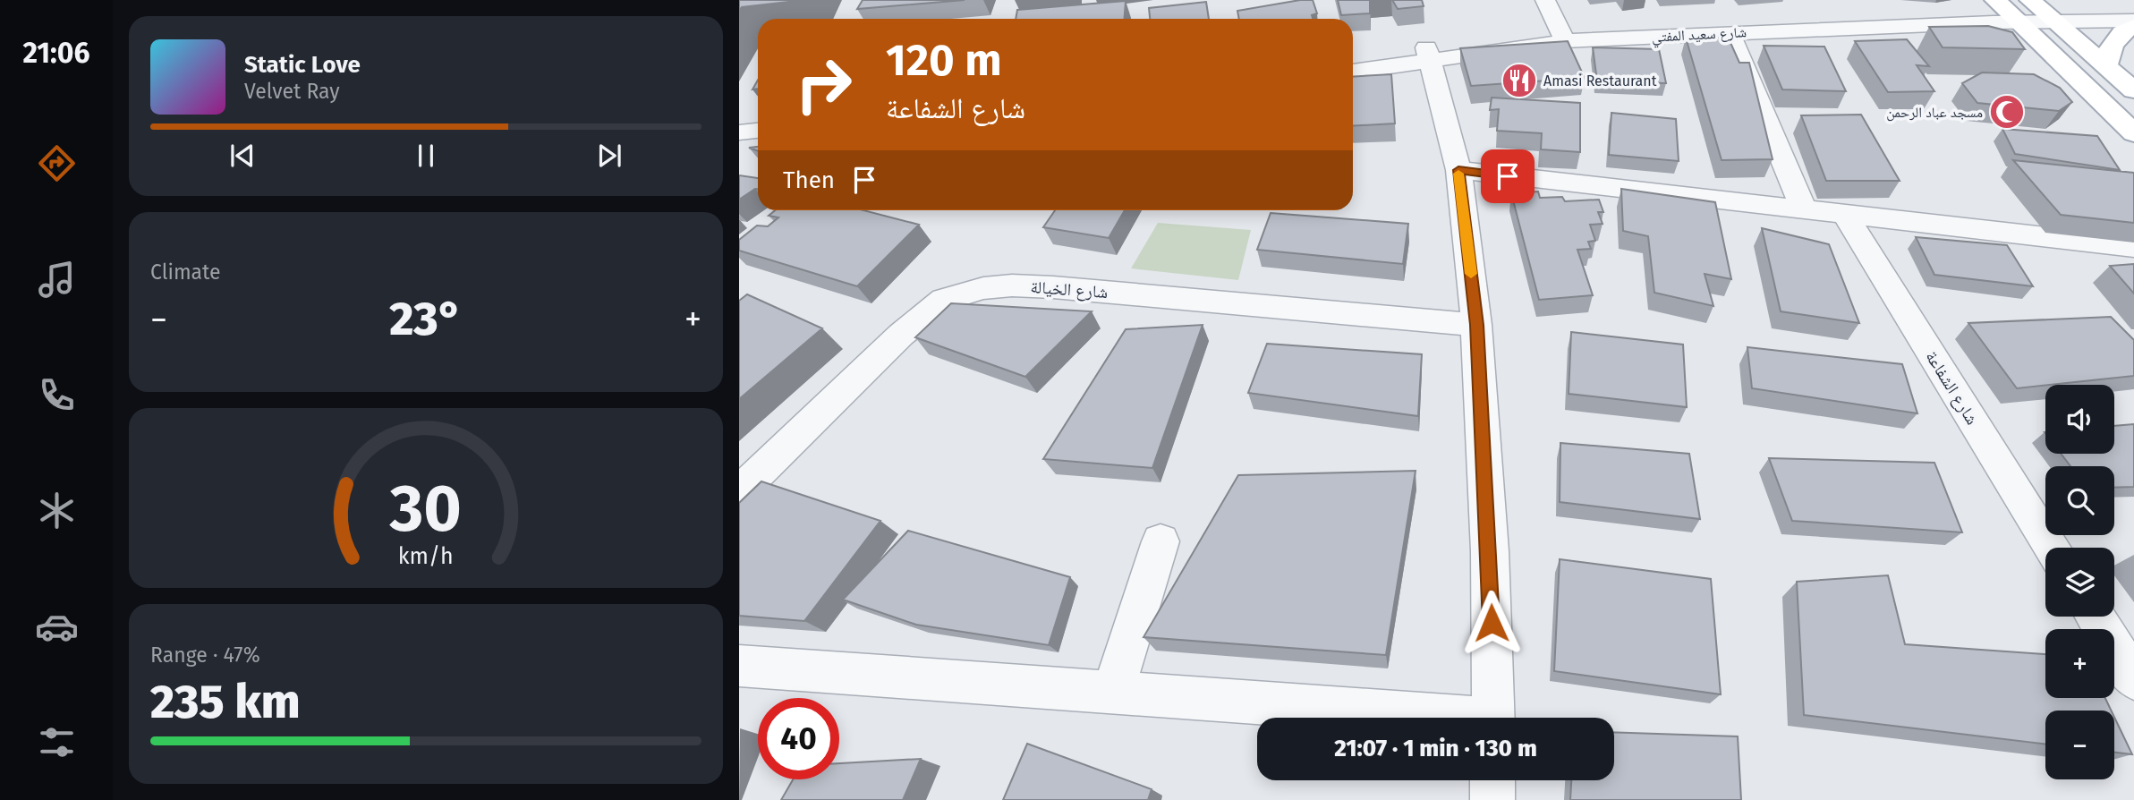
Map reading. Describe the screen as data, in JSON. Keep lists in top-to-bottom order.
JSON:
{
  "streets": {
    "street": ["شارع سعيد المفتي", "شارع الخيالة", "شارع الشفاعة"]
  },
  "places": {
    "restaurant": ["Amasi Restaurant"],
    "mosque": ["مسجد عباد الرحمن"]
  },
  "page": {
    "tabs": "21:06",
    "turn": ["120 m", "شارع الشفاعة"],
    "song": ["Static Love", "Velvet Ray"],
    "then": "Then",
    "tile": [
      "Climate",
      ["Range · 47%", "235 km"]
    ],
    "heat": ["−", "23°", "+"],
    "map_buttons": ["+", "−"],
    "limit": "40",
    "trip": "21:07 · 1 min · 130 m",
    "gauge": ["30", "km/h"]
  }
}
